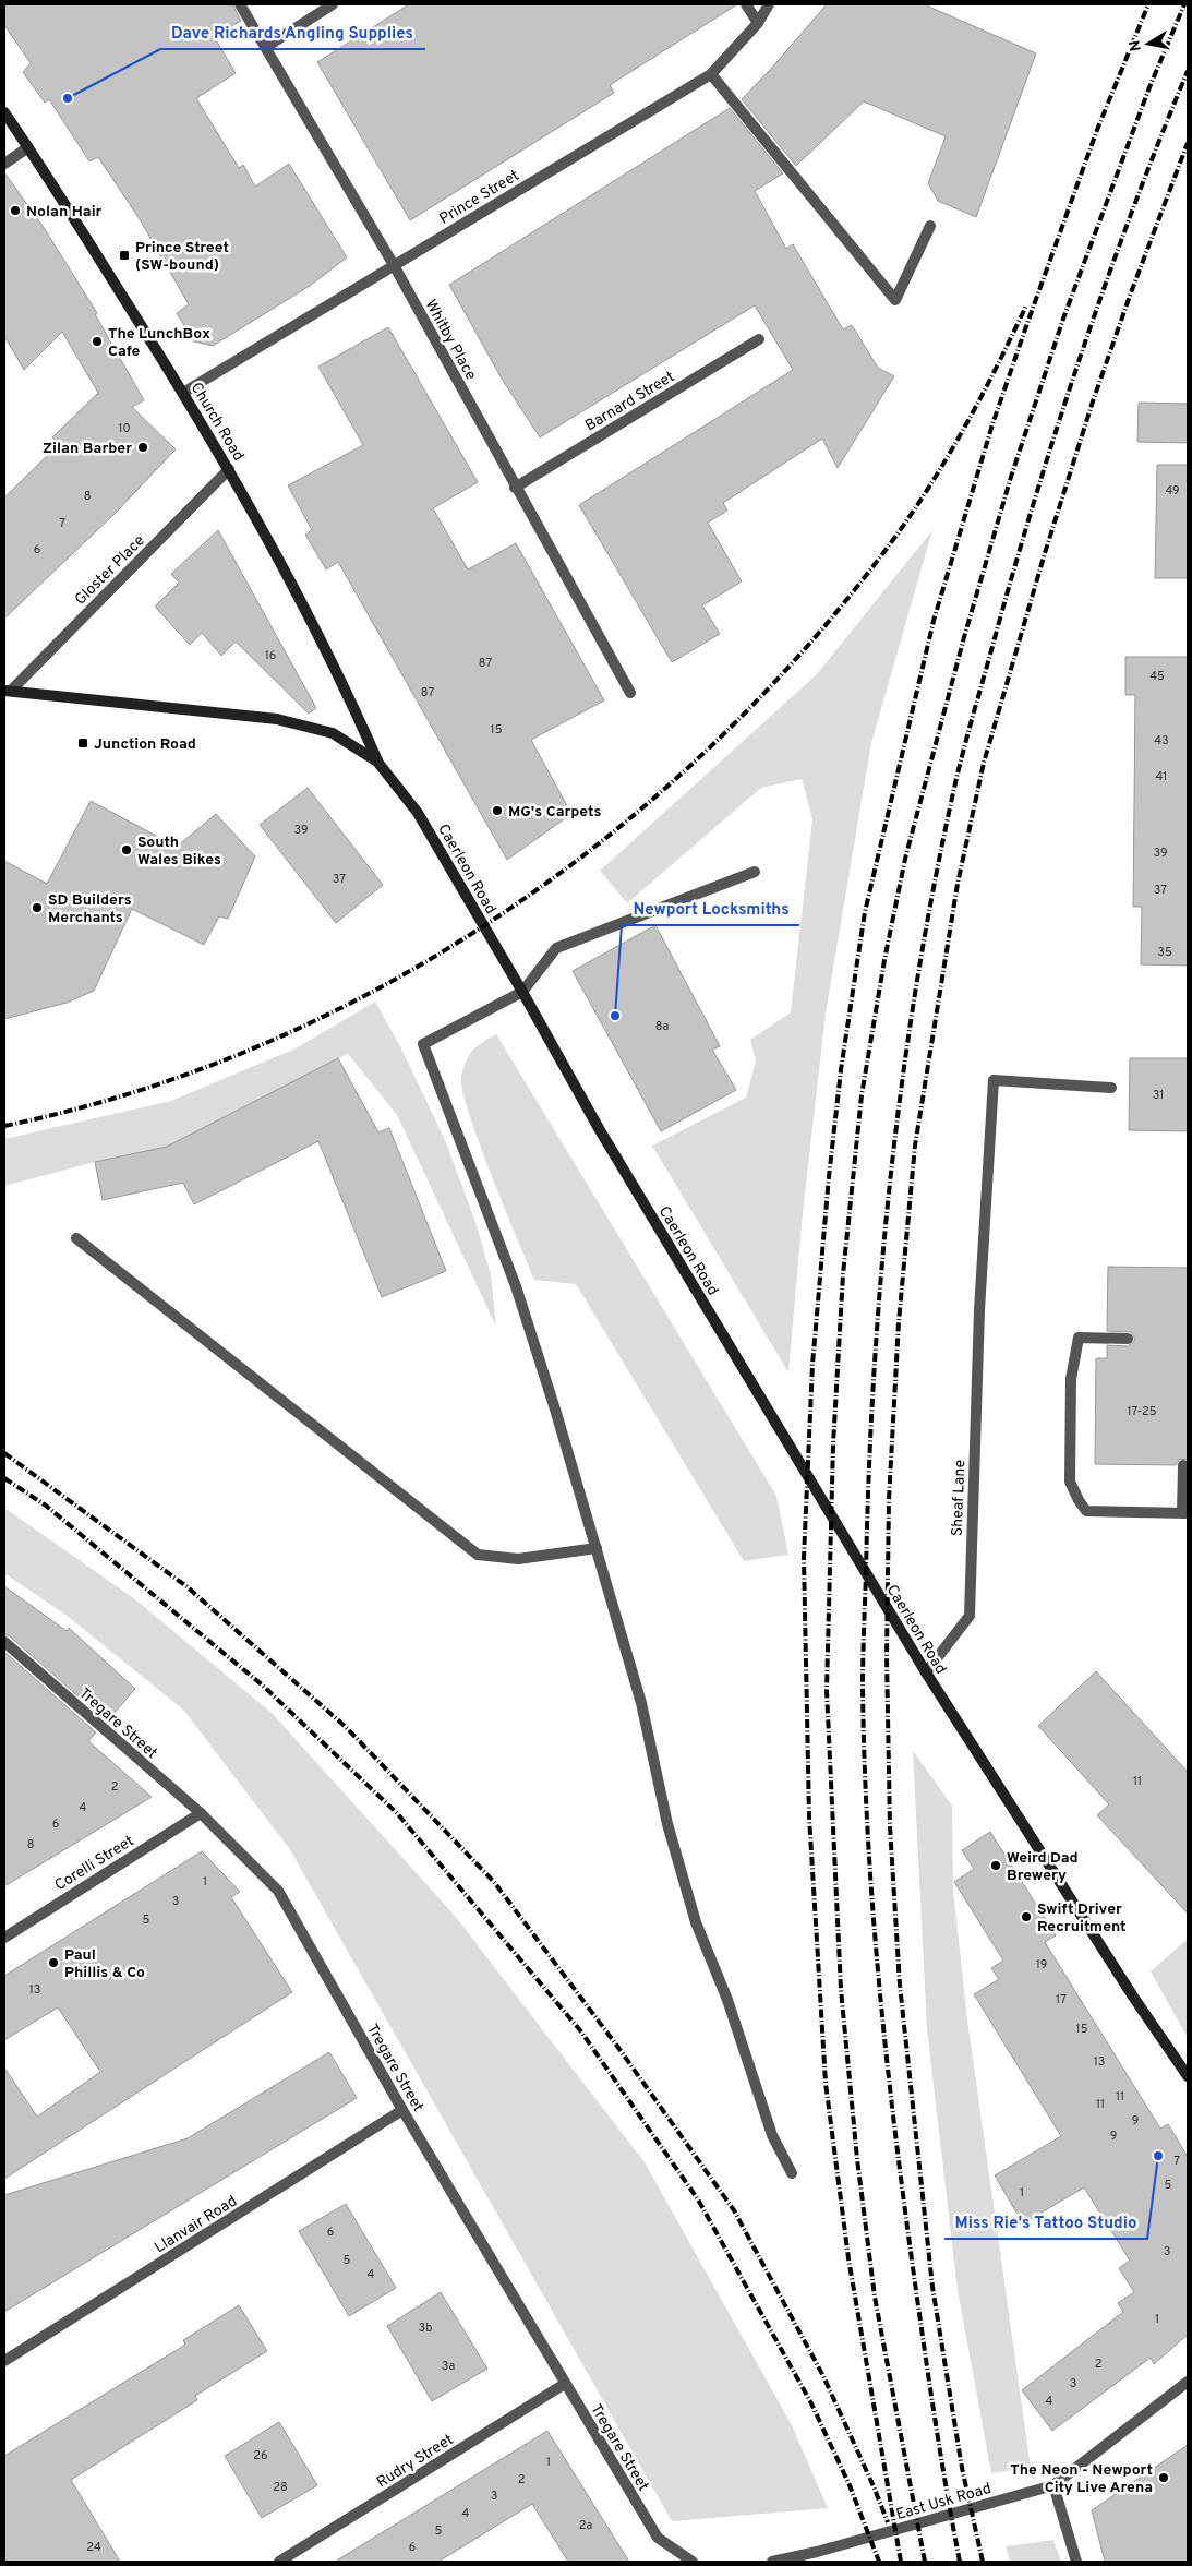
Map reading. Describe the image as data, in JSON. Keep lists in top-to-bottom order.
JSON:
{
  "streets": {
    "main road": ["Church Road", "Caerleon Road"],
    "street": [
      "Prince Street",
      "Whitby Place",
      "Barnard Street",
      "Gloster Place",
      "Sheaf Lane",
      "Tregare Street",
      "Corelli Street",
      "Llanvair Road",
      "Rudry Street",
      "East Usk Road"
    ]
  },
  "crossings": [
    ["Prince Street", "Whitby Place"],
    ["Prince Street", "Church Road"],
    ["Whitby Place", "Barnard Street"],
    ["Church Road", "Gloster Place"],
    ["Church Road", "Caerleon Road"],
    ["Gloster Place", "Caerleon Road"],
    ["Caerleon Road", "Sheaf Lane"],
    ["Tregare Street", "Corelli Street"],
    ["Tregare Street", "Llanvair Road"],
    ["Tregare Street", "Rudry Street"]
  ],
  "places": {
    "other": [
      "Dave Richards Angling Supplies",
      "Nolan Hair",
      "The LunchBox Cafe",
      "Zilan Barber",
      "MG's Carpets",
      "South Wales Bikes",
      "SD Builders Merchants",
      "Newport Locksmiths",
      "Weird Dad Brewery",
      "Swift Driver Recruitment",
      "Paul Phillis & Co",
      "Miss Rie's Tattoo Studio",
      "The Neon - Newport City Live Arena"
    ],
    "transit": ["Prince Street (SW-bound)", "Junction Road"]
  },
  "house_numbers": [
    "10",
    "49",
    "8",
    "7",
    "6",
    "16",
    "87",
    "45",
    "87",
    "15",
    "43",
    "41",
    "39",
    "39",
    "37",
    "37",
    "35",
    "8a",
    "31",
    "17-25",
    "11",
    "2",
    "4",
    "6",
    "8",
    "1",
    "3",
    "5",
    "19",
    "13",
    "17",
    "15",
    "13",
    "11",
    "11",
    "9",
    "9",
    "7",
    "5",
    "1",
    "6",
    "3",
    "5",
    "4",
    "1",
    "3b",
    "2",
    "3a",
    "3",
    "4",
    "26",
    "1",
    "2",
    "28",
    "3",
    "4",
    "2a",
    "5",
    "24",
    "6"
  ],
  "north": "left"
}
